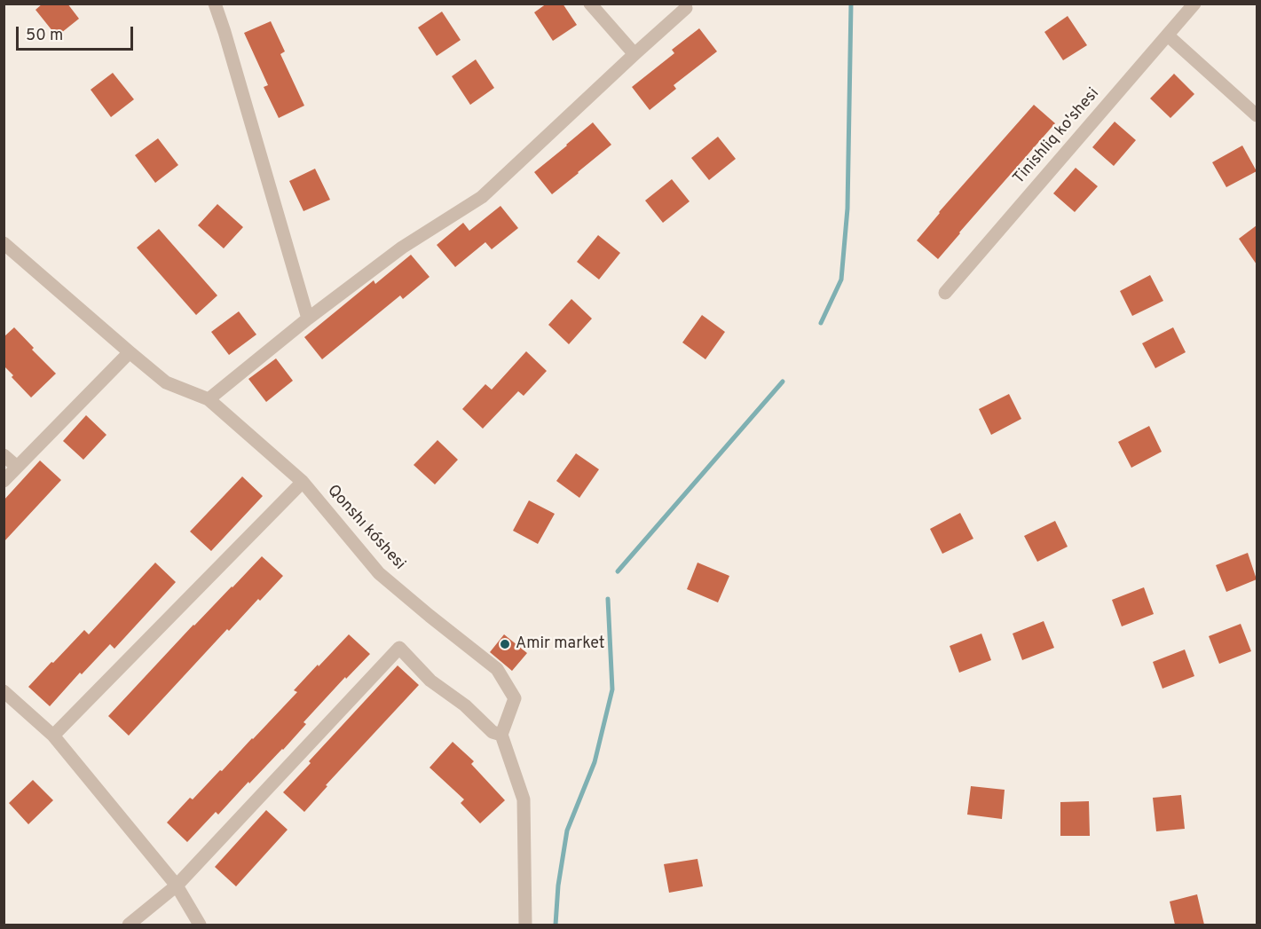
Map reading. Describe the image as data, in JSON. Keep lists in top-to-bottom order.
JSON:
{
  "streets": {
    "street": ["Tinishliq ko'shesi", "Qonshı kóshesi"]
  },
  "places": ["Amir market"],
  "scale_bar": "50 m"
}
